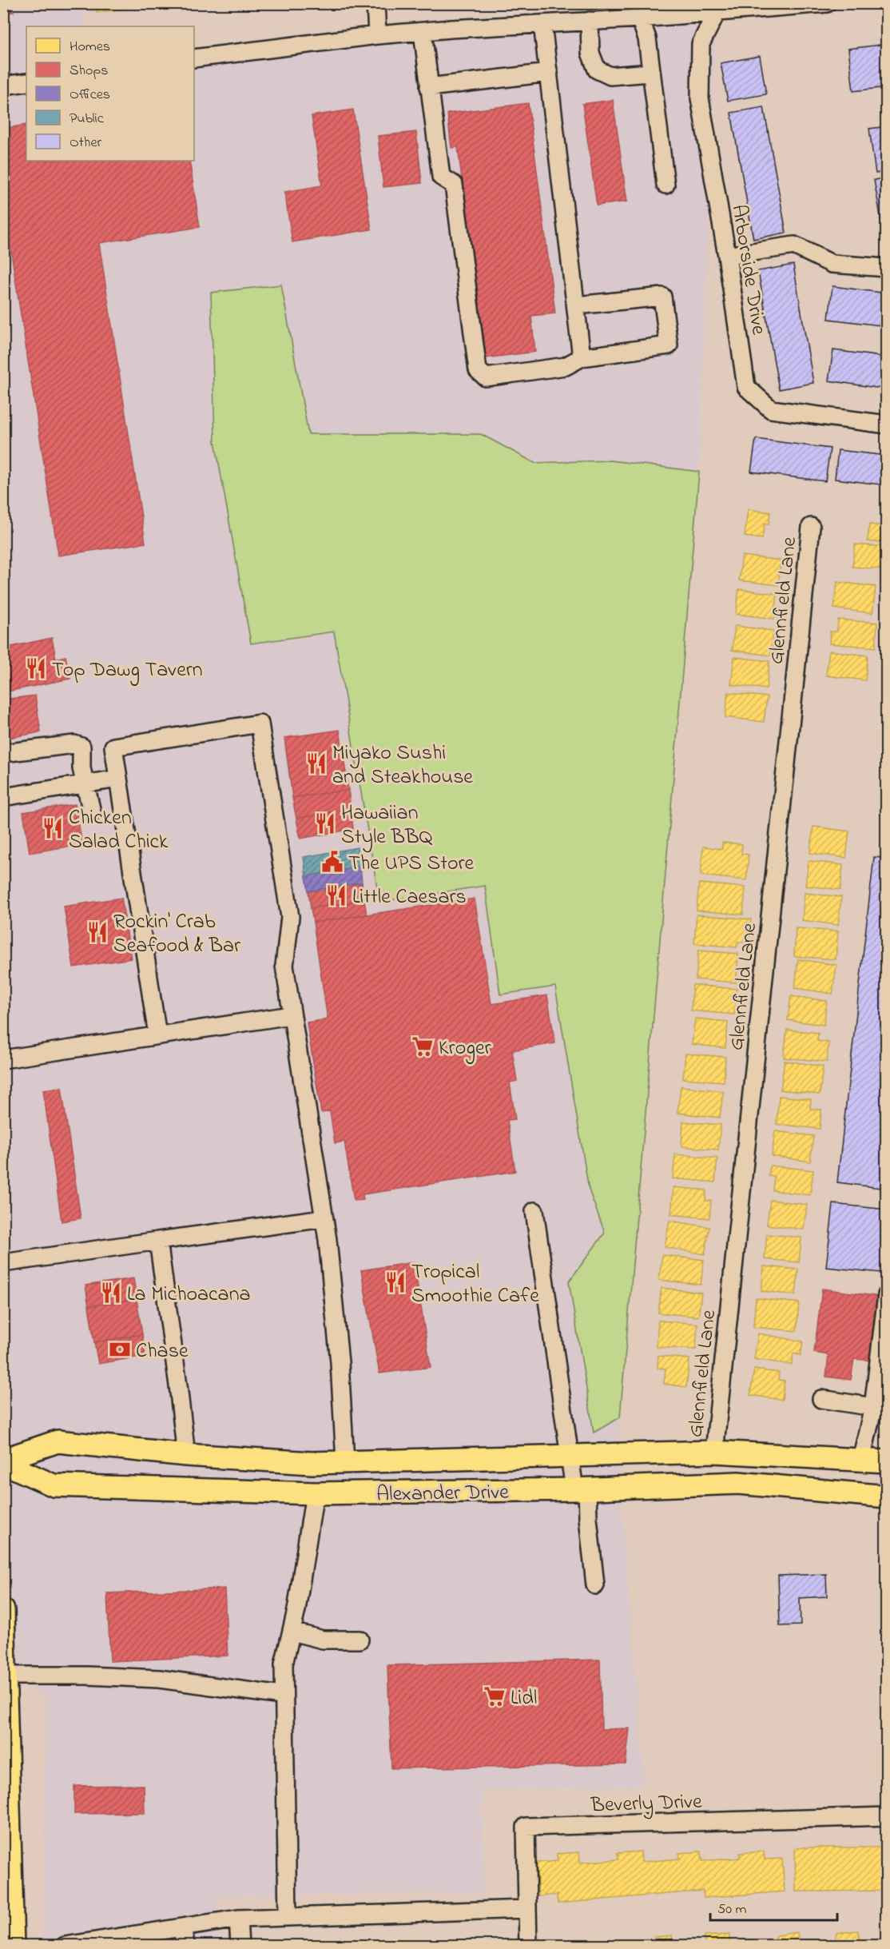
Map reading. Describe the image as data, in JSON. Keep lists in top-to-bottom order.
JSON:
{
  "streets": {
    "main road": ["Alexander Drive"],
    "street": ["Arborside Drive", "Glennfield Lane", "Beverly Drive"]
  },
  "crossings": [
    ["Glennfield Lane", "Alexander Drive"]
  ],
  "places": {
    "restaurant": [
      "Top Dawg Tavern",
      "Miyako Sushi and Steakhouse",
      "Hawaiian Style BBQ",
      "Chicken Salad Chick",
      "Little Caesars",
      "Rockin' Crab Seafood & Bar",
      "Tropical Smoothie Cafe",
      "La Michoacana"
    ],
    "public building": ["The UPS Store"],
    "supermarket": ["Kroger", "Lidl"],
    "bank": ["Chase"]
  },
  "legend": [
    "Homes",
    "Shops",
    "Offices",
    "Public",
    "Other"
  ],
  "scale_bar": "50 m"
}
